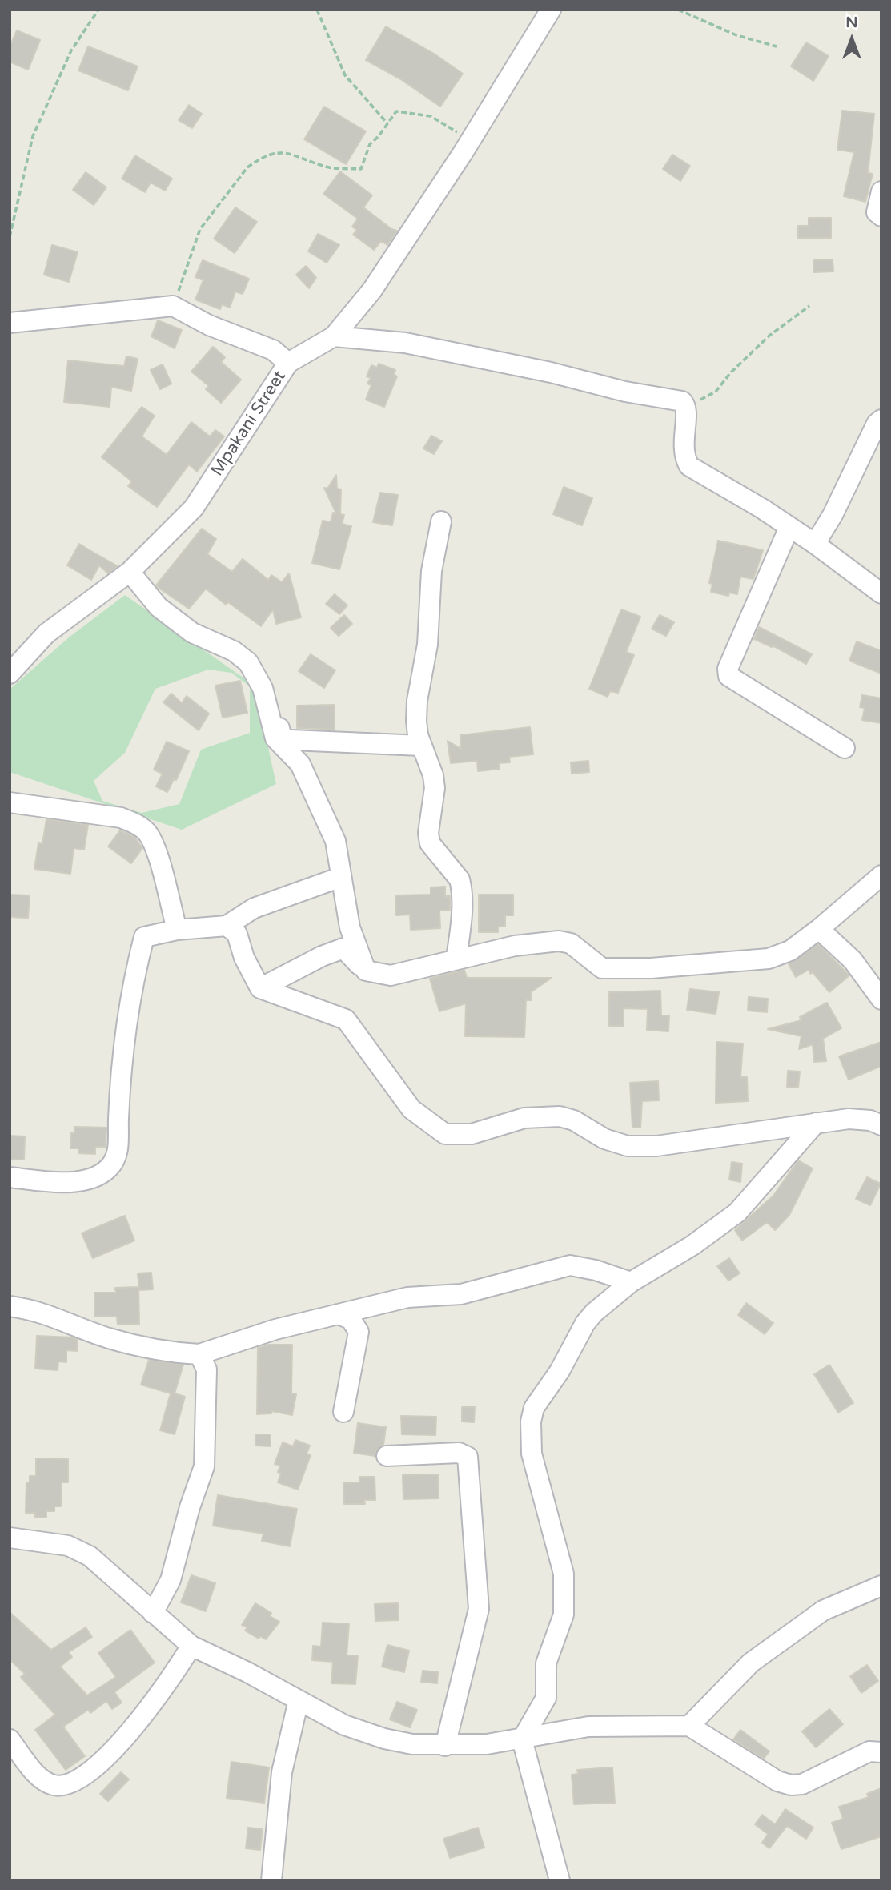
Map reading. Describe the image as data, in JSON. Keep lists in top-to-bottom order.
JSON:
{
  "streets": {
    "street": ["Mpakani Street"]
  },
  "north": "top"
}
